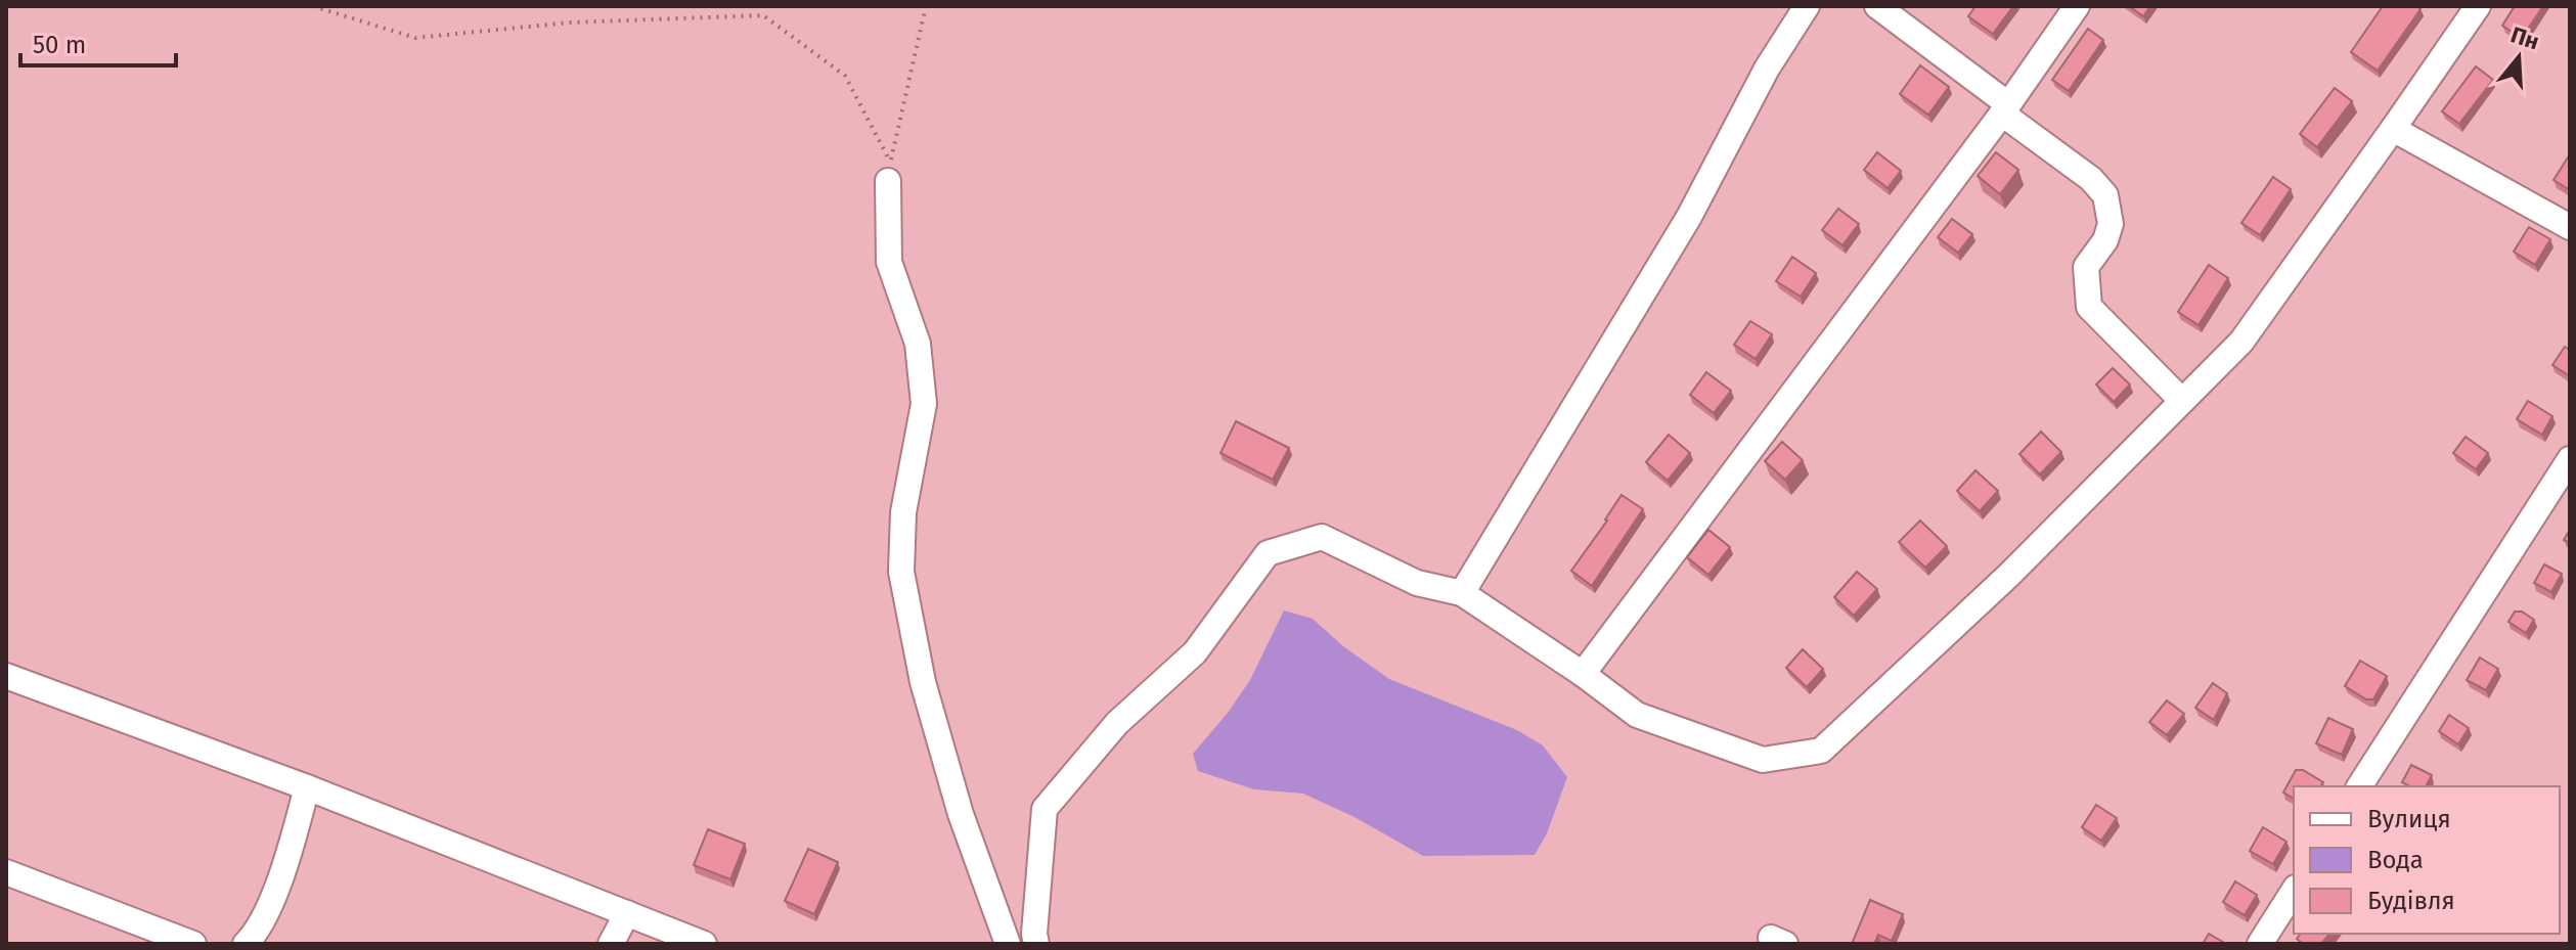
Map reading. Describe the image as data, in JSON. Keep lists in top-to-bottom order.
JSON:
{
  "legend": ["Вулиця", "Вода", "Будівля"],
  "scale_bar": "50 m",
  "north": "top"
}
